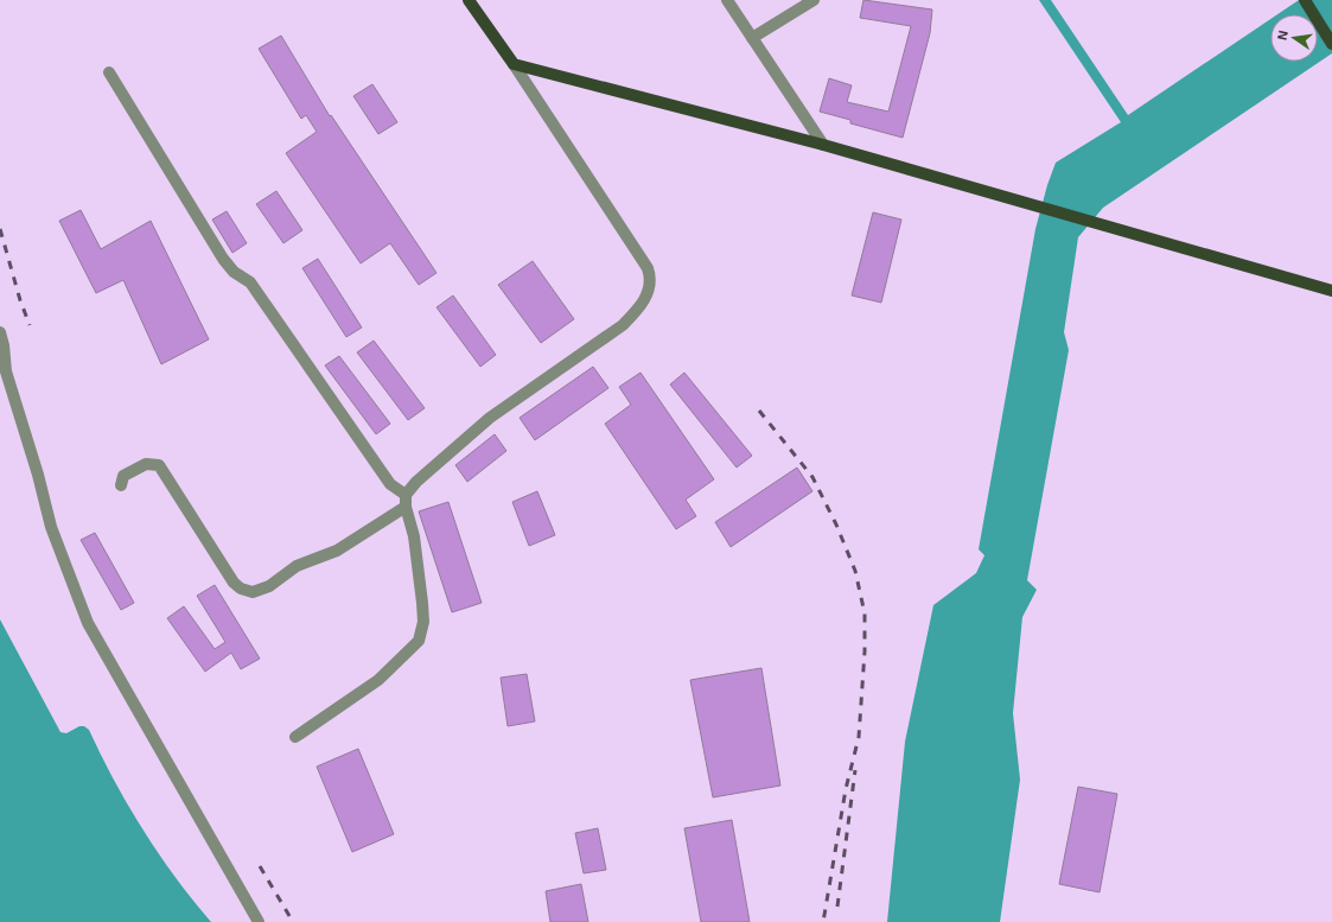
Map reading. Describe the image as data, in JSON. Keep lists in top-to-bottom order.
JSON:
{
  "north": "left"
}
